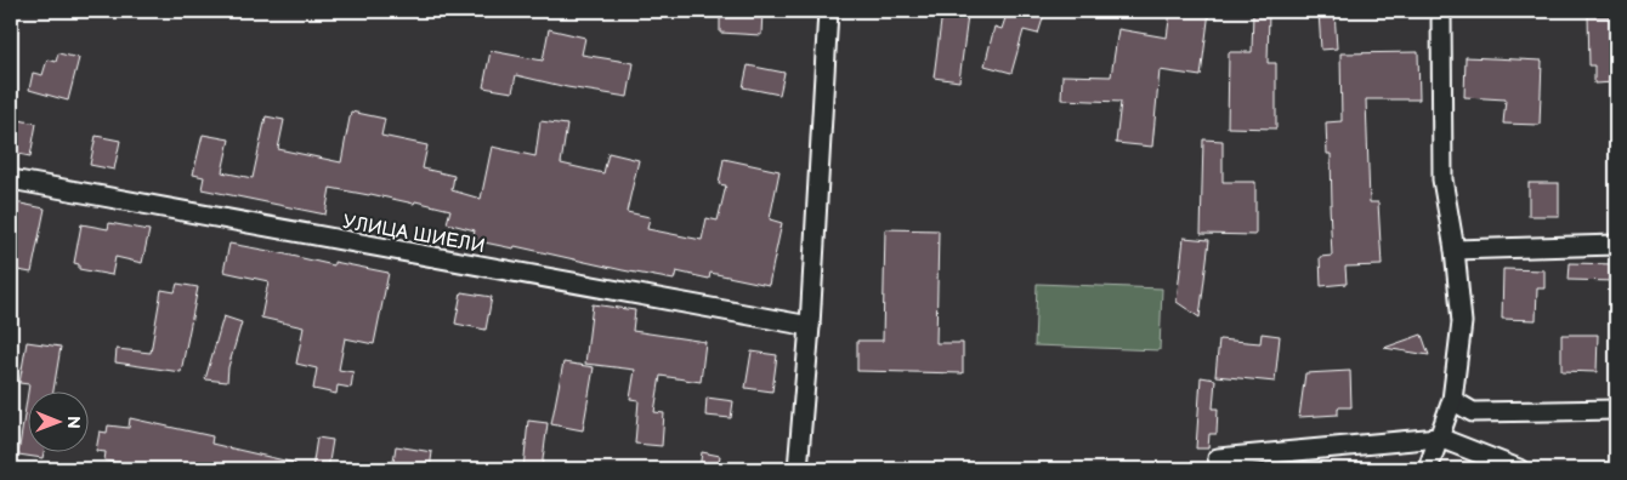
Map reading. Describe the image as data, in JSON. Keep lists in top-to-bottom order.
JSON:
{
  "streets": {
    "street": ["УЛИЦА ШИЕЛИ"]
  },
  "north": "right"
}
